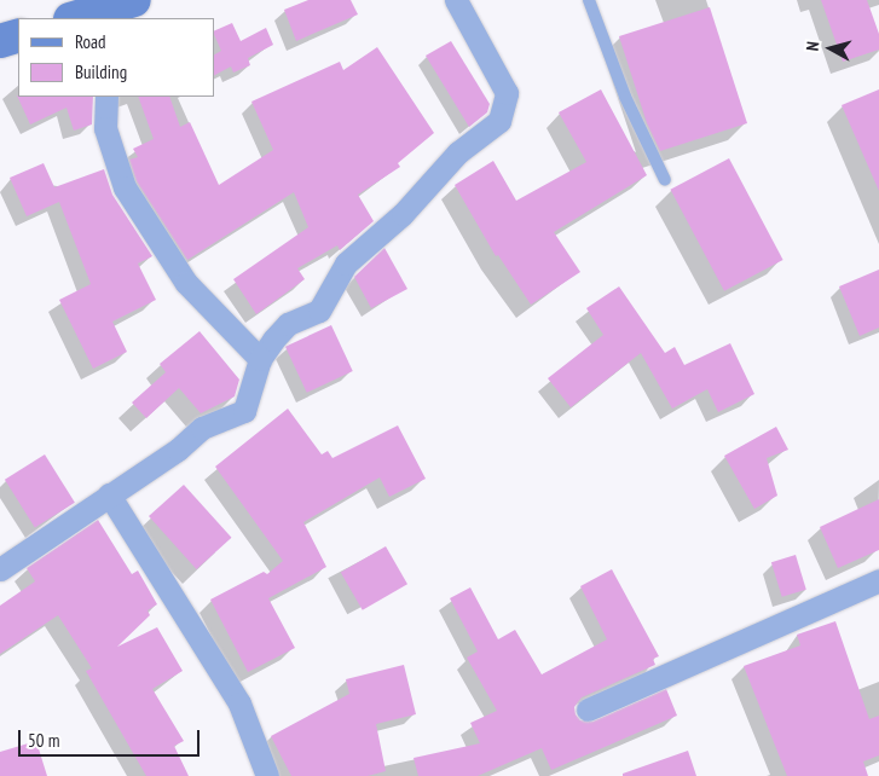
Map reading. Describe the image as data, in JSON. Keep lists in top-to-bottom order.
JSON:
{
  "legend": ["Road", "Building"],
  "scale_bar": "50 m",
  "north": "left"
}
